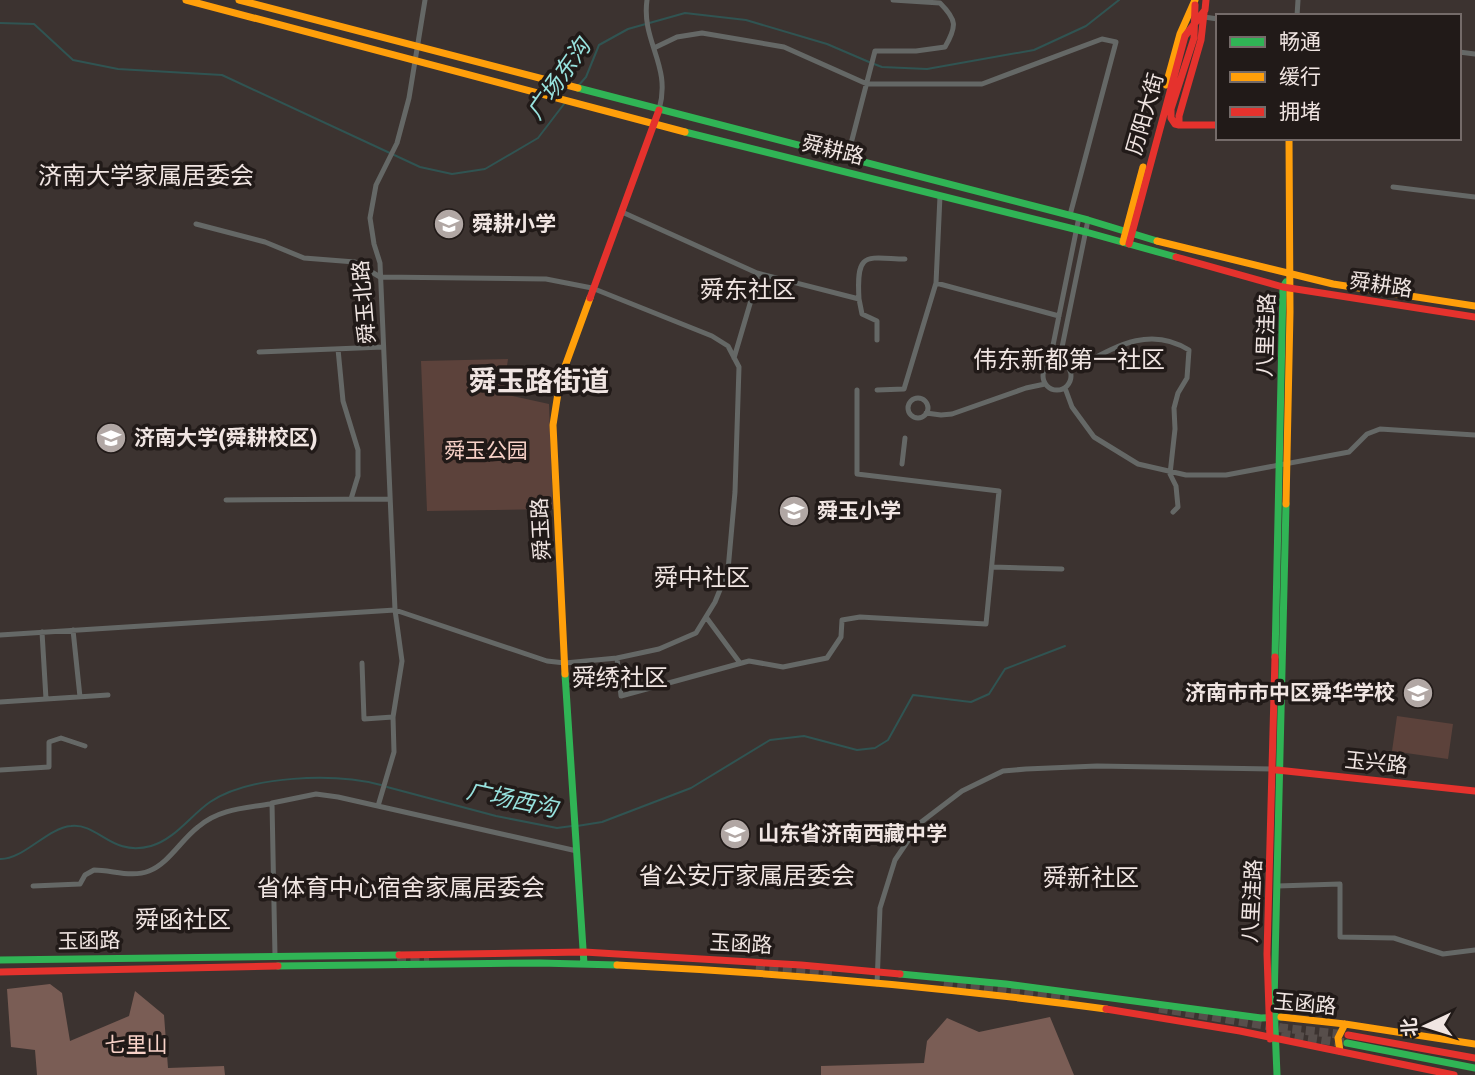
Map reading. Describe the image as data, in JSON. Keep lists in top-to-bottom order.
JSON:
{
  "streets": {
    "main road": [
      "历阳大街",
      "舜耕路",
      "八里洼路",
      "舜玉路",
      "玉兴路",
      "玉函路"
    ],
    "street": ["舜玉北路"]
  },
  "crossings": [
    ["历阳大街", "舜耕路"],
    ["舜耕路", "舜玉北路"],
    ["舜耕路", "八里洼路"],
    ["舜耕路", "舜玉路"],
    ["八里洼路", "玉兴路"],
    ["八里洼路", "玉函路"],
    ["舜玉路", "玉函路"]
  ],
  "districts": [
    "济南大学家属居委会",
    "舜东社区",
    "伟东新都第一社区",
    "舜玉路街道",
    "舜中社区",
    "舜绣社区",
    "省公安厅家属居委会",
    "舜新社区",
    "省体育中心宿舍家属居委会",
    "舜函社区"
  ],
  "water": ["广场东沟", "广场西沟"],
  "parks": ["舜玉公园", "七里山"],
  "places": {
    "school or university": [
      "舜耕小学",
      "济南大学(舜耕校区)",
      "舜玉小学",
      "济南市市中区舜华学校",
      "山东省济南西藏中学"
    ]
  },
  "legend": ["畅通", "缓行", "拥堵"],
  "north": "left"
}
